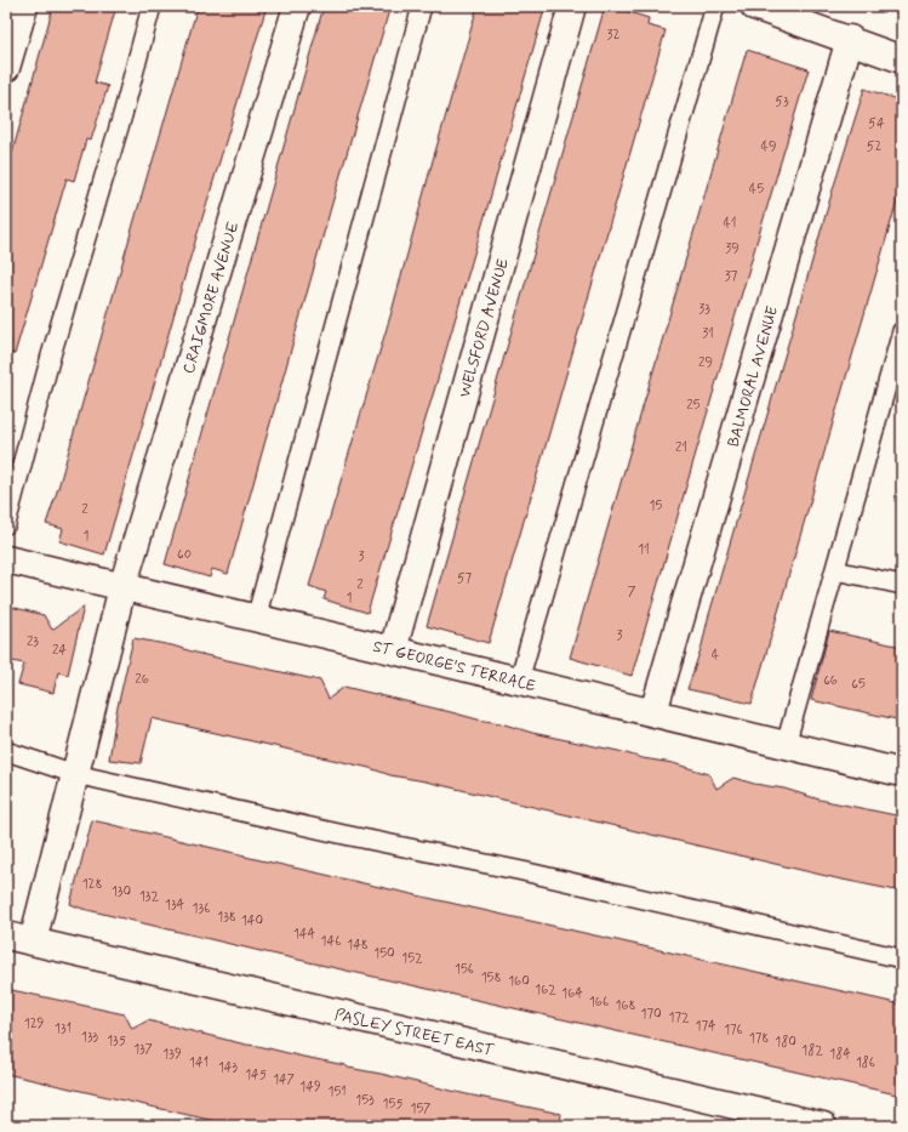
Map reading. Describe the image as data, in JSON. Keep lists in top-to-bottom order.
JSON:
{
  "streets": {
    "street": [
      "CRAIGMORE AVENUE",
      "WELSFORD AVENUE",
      "BALMORAL AVENUE",
      "ST GEORGE'S TERRACE",
      "PASLEY STREET EAST"
    ]
  },
  "crossings": [
    ["CRAIGMORE AVENUE", "ST GEORGE'S TERRACE"],
    ["CRAIGMORE AVENUE", "PASLEY STREET EAST"],
    ["WELSFORD AVENUE", "ST GEORGE'S TERRACE"],
    ["BALMORAL AVENUE", "ST GEORGE'S TERRACE"]
  ],
  "house_numbers": [
    "32",
    "53",
    "54",
    "49",
    "52",
    "45",
    "41",
    "39",
    "37",
    "33",
    "31",
    "29",
    "25",
    "21",
    "15",
    "2",
    "1",
    "11",
    "60",
    "3",
    "57",
    "2",
    "7",
    "1",
    "3",
    "23",
    "24",
    "4",
    "26",
    "66",
    "65",
    "128",
    "130",
    "132",
    "134",
    "136",
    "138",
    "140",
    "144",
    "146",
    "148",
    "150",
    "152",
    "156",
    "158",
    "160",
    "162",
    "164",
    "166",
    "168",
    "170",
    "172",
    "129",
    "174",
    "131",
    "176",
    "133",
    "178",
    "135",
    "180",
    "137",
    "182",
    "139",
    "184",
    "141",
    "186",
    "143",
    "145",
    "147",
    "149",
    "151",
    "153",
    "155",
    "157"
  ]
}
